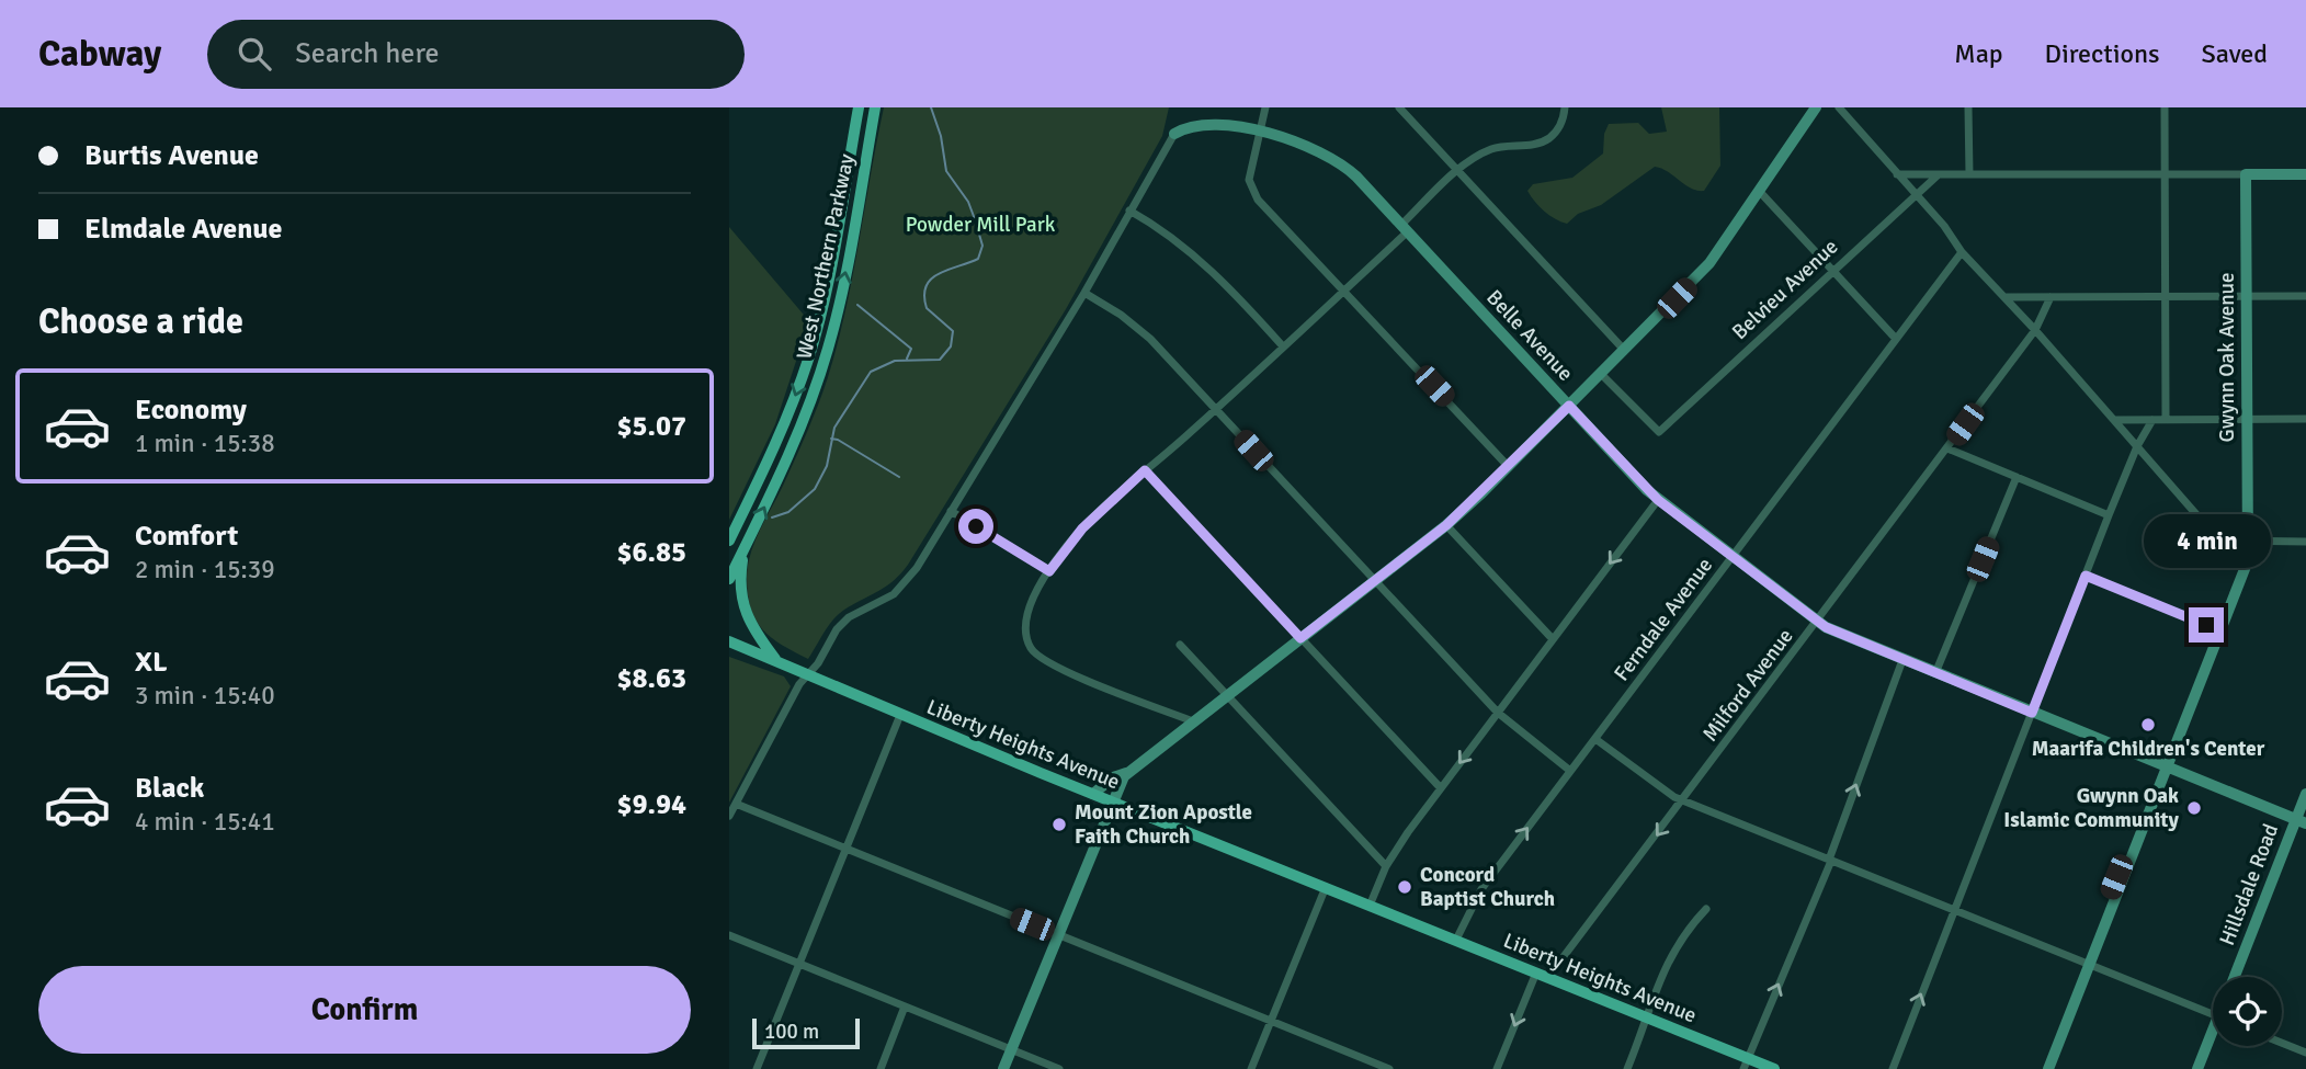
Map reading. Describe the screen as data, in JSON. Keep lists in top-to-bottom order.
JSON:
{
  "streets": {
    "main road": ["West Northern Parkway", "Liberty Heights Avenue"],
    "street": [
      "Belvieu Avenue",
      "Belle Avenue",
      "Gwynn Oak Avenue",
      "Ferndale Avenue",
      "Milford Avenue",
      "Hillsdale Road"
    ]
  },
  "crossings": [
    ["Belle Avenue", "Gwynn Oak Avenue"],
    ["Belle Avenue", "Ferndale Avenue"],
    ["Belle Avenue", "Milford Avenue"],
    ["Belle Avenue", "Hillsdale Road"],
    ["Ferndale Avenue", "Liberty Heights Avenue"],
    ["Milford Avenue", "Liberty Heights Avenue"]
  ],
  "parks": ["Powder Mill Park"],
  "places": [
    "Maarifa Children's Center",
    "Gwynn Oak Islamic Community",
    "Mount Zion Apostle Faith Church",
    "Concord Baptist Church"
  ],
  "scale_bar": "100 m",
  "page": {
    "header": "Cabway",
    "search": "Search here",
    "nav": ["Map", "Directions", "Saved"],
    "banner": ["Burtis Avenue", "Elmdale Avenue"],
    "heading": "Choose a ride",
    "list": [
      {
        "name": "Economy",
        "note": "1 min · 15:38",
        "value": "$5.07"
      },
      {
        "name": "Comfort",
        "note": "2 min · 15:39",
        "value": "$6.85"
      },
      {
        "name": "XL",
        "note": "3 min · 15:40",
        "value": "$8.63"
      },
      {
        "name": "Black",
        "note": "4 min · 15:41",
        "value": "$9.94"
      }
    ],
    "bubble": "4 min",
    "buttons": "Confirm",
    "scale": "100 m"
  }
}
